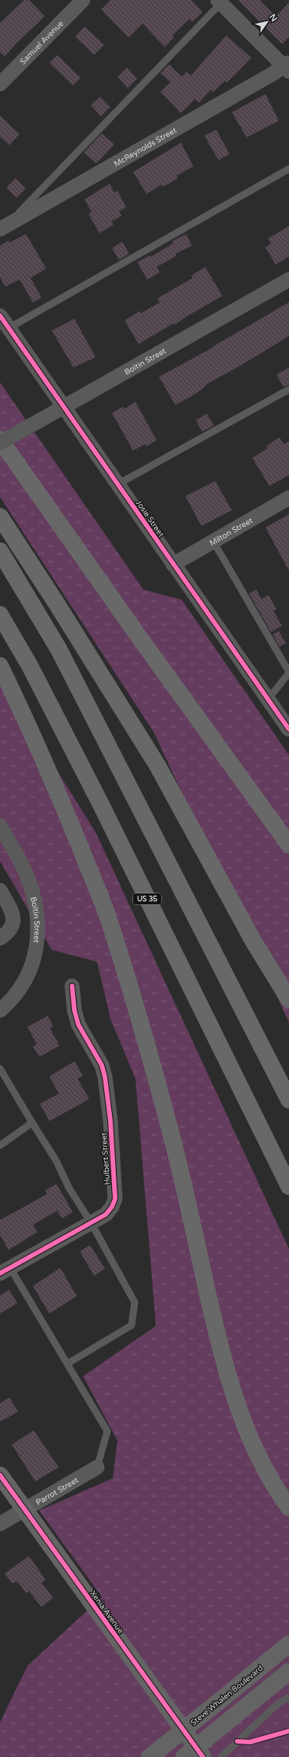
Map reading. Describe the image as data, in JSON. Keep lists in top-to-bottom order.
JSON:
{
  "streets": {
    "highway": ["US 35"],
    "street": [
      "Samuel Avenue",
      "McReynolds Street",
      "Boltin Street",
      "Josie Street",
      "Milton Street",
      "Hulbert Street",
      "Parrot Street",
      "Xenia Avenue",
      "Steve Whalen Boulevard"
    ]
  },
  "crossings": [
    ["Boltin Street", "Josie Street"],
    ["Josie Street", "Milton Street"],
    ["Parrot Street", "Xenia Avenue"]
  ],
  "north": "top right"
}
